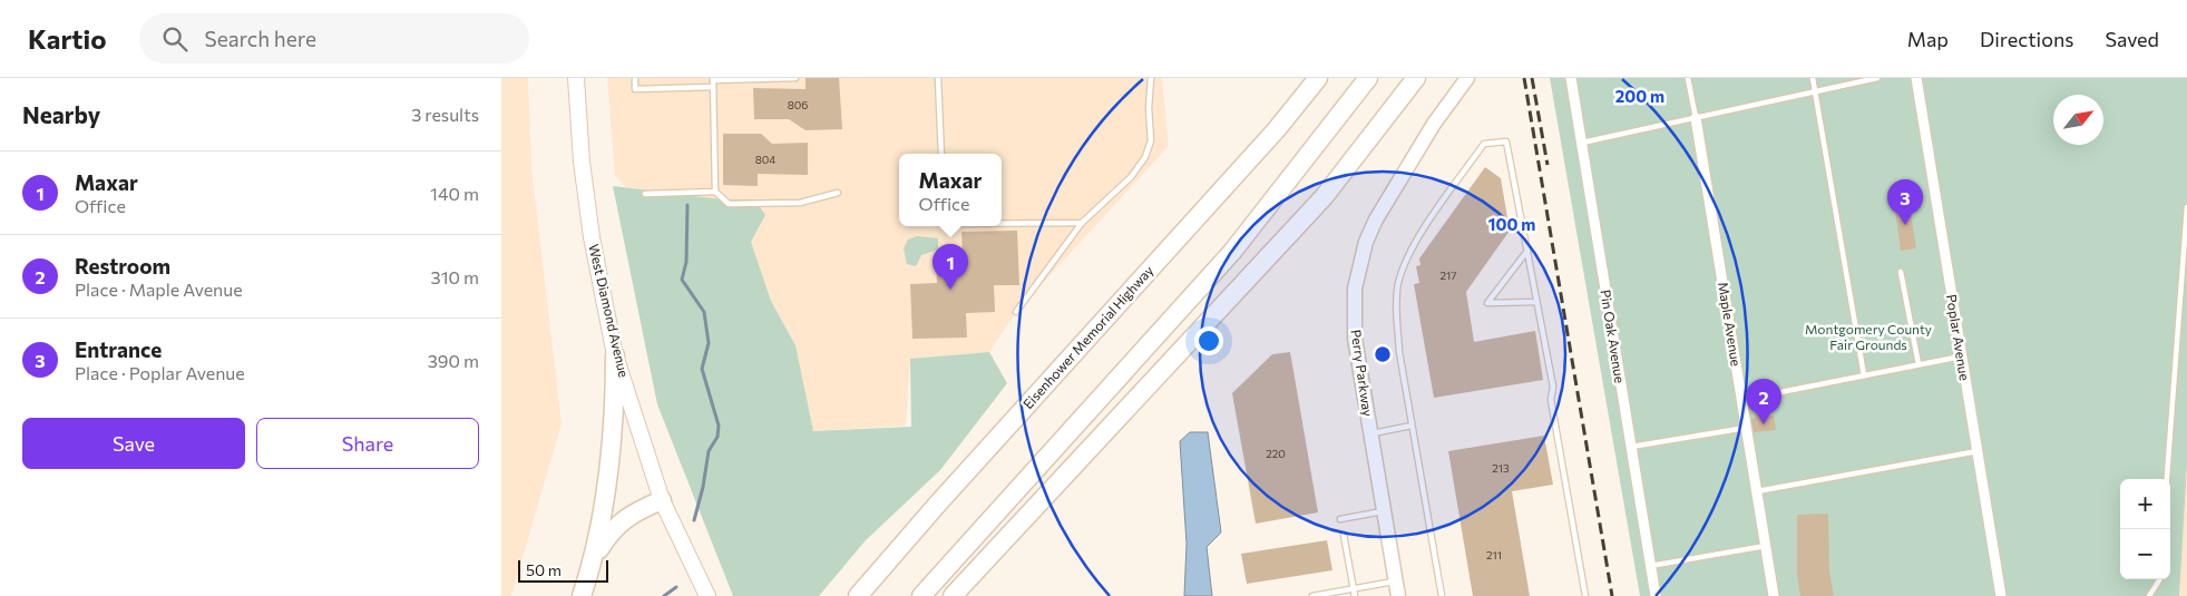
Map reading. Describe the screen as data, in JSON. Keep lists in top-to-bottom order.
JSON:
{
  "streets": {
    "highway": ["Eisenhower Memorial Highway"],
    "main road": ["West Diamond Avenue"],
    "street": [
      "Maple Avenue",
      "Pin Oak Avenue",
      "Poplar Avenue",
      "Perry Parkway"
    ]
  },
  "parks": ["Montgomery County Fair Grounds"],
  "house_numbers": [
    "806",
    "804",
    "217",
    "220",
    "213",
    "211"
  ],
  "scale_bar": "50 m",
  "north": "top right",
  "page": {
    "header": "Kartio",
    "search": "Search here",
    "nav": ["Map", "Directions", "Saved"],
    "heading": ["Nearby", "3 results"],
    "list": [
      {
        "mark": "1",
        "name": "Maxar",
        "note": "Office",
        "value": "140 m"
      },
      {
        "mark": "2",
        "name": "Restroom",
        "note": "Place · Maple Avenue",
        "value": "310 m"
      },
      {
        "mark": "3",
        "name": "Entrance",
        "note": "Place · Poplar Avenue",
        "value": "390 m"
      }
    ],
    "popup": ["Maxar", "Office"],
    "pins": ["3", "1", "2"],
    "buttons": ["Save", "Share"],
    "map_buttons": ["+", "−"],
    "scale": "50 m"
  },
  "rings": ["200 m", "100 m"]
}
